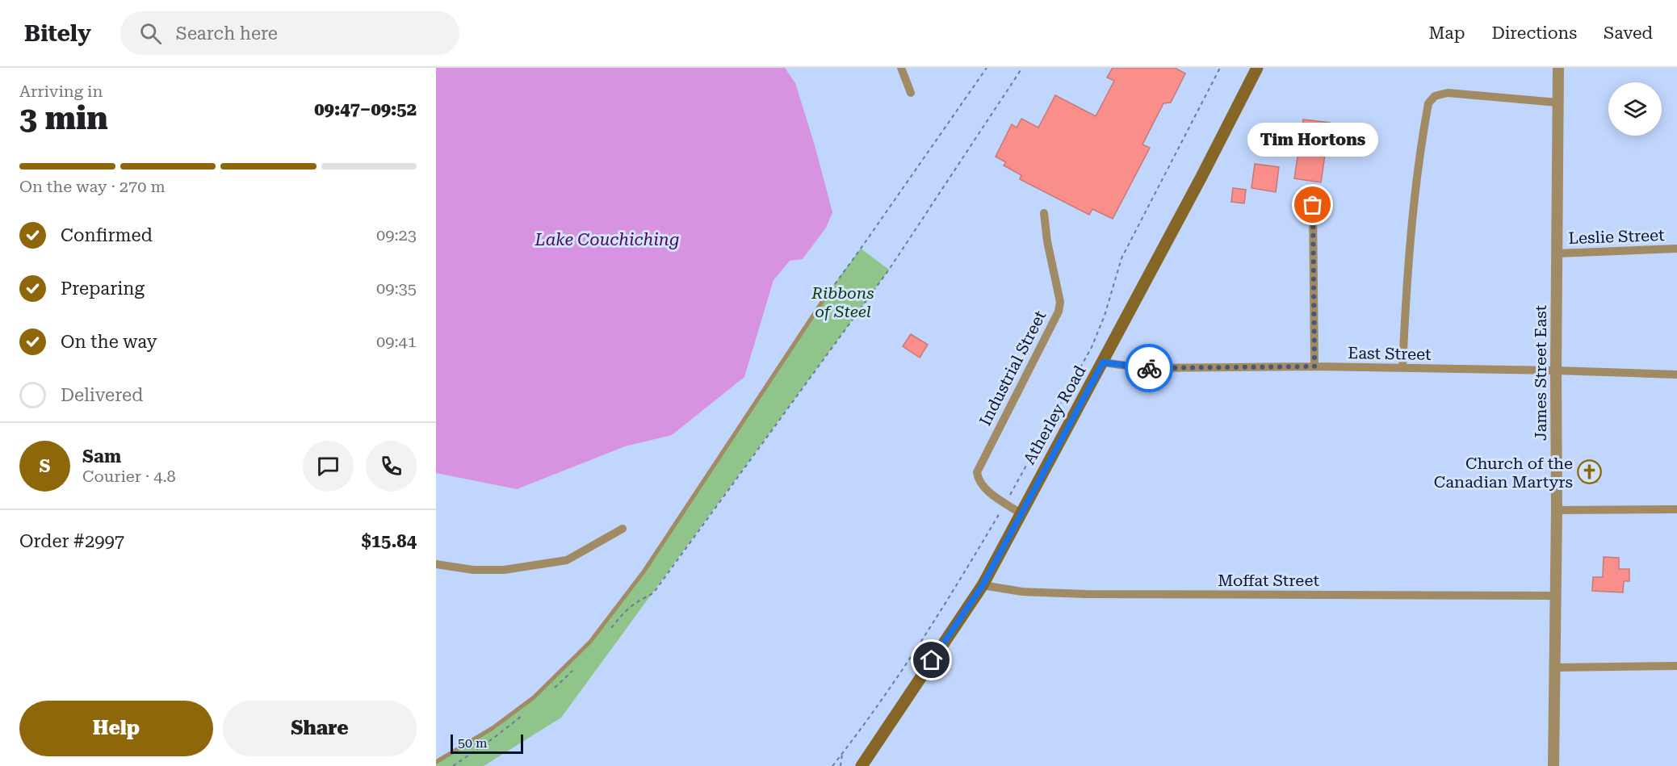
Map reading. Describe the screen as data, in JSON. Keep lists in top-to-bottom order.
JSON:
{
  "streets": {
    "main road": ["Atherley Road"],
    "street": [
      "Leslie Street",
      "East Street",
      "Industrial Street",
      "James Street East",
      "Moffat Street"
    ]
  },
  "crossings": [
    ["Leslie Street", "James Street East"],
    ["East Street", "James Street East"],
    ["East Street", "Atherley Road"],
    ["Industrial Street", "Atherley Road"],
    ["James Street East", "Moffat Street"],
    ["Atherley Road", "Moffat Street"]
  ],
  "water": ["Lake Couchiching"],
  "parks": ["Ribbons of Steel"],
  "places": {
    "other": ["Tim Hortons"],
    "church": ["Church of the Canadian Martyrs"]
  },
  "scale_bar": "50 m",
  "page": {
    "header": "Bitely",
    "search": "Search here",
    "nav": ["Map", "Directions", "Saved"],
    "heading": ["3 min", "Arriving in", "09:47–09:52"],
    "panel": [
      "Sam",
      "Courier · 4.8",
      "Order #2997",
      "$15.84"
    ],
    "bubble": "Tim Hortons",
    "bar": "On the way · 270 m",
    "list": [
      ["Confirmed", "09:23"],
      ["Preparing", "09:35"],
      ["On the way", "09:41"],
      "Delivered"
    ],
    "round": "S",
    "buttons": ["Help", "Share"],
    "scale": "50 m"
  }
}
